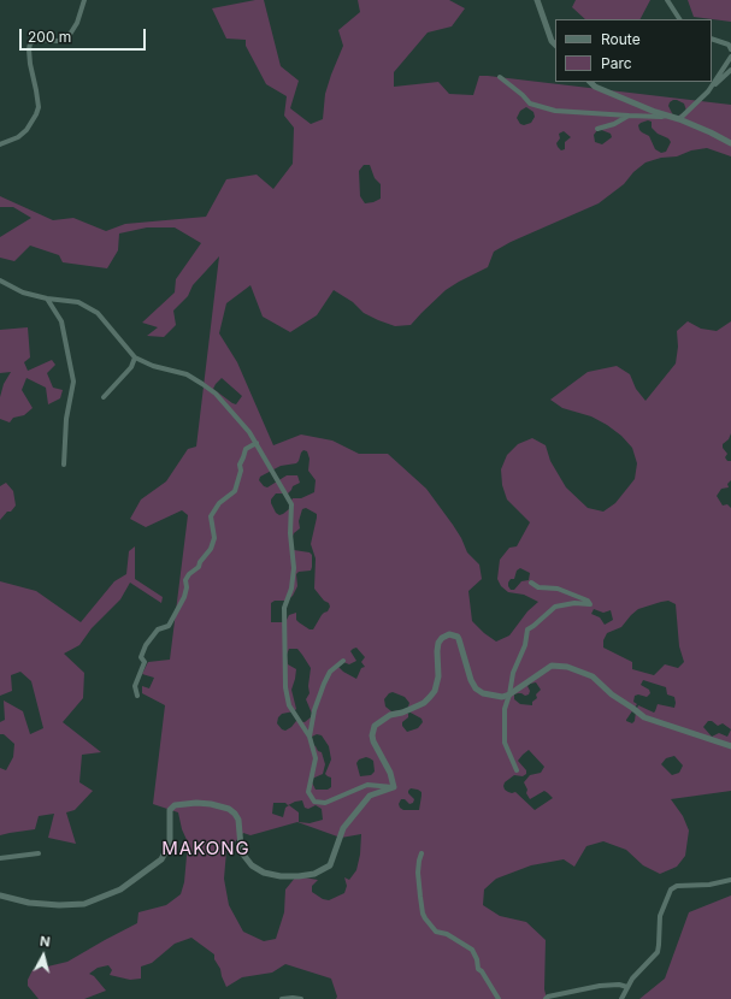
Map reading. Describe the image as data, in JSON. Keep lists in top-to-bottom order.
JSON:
{
  "districts": ["MAKONG"],
  "legend": ["Route", "Parc"],
  "scale_bar": "200 m",
  "north": "top"
}
